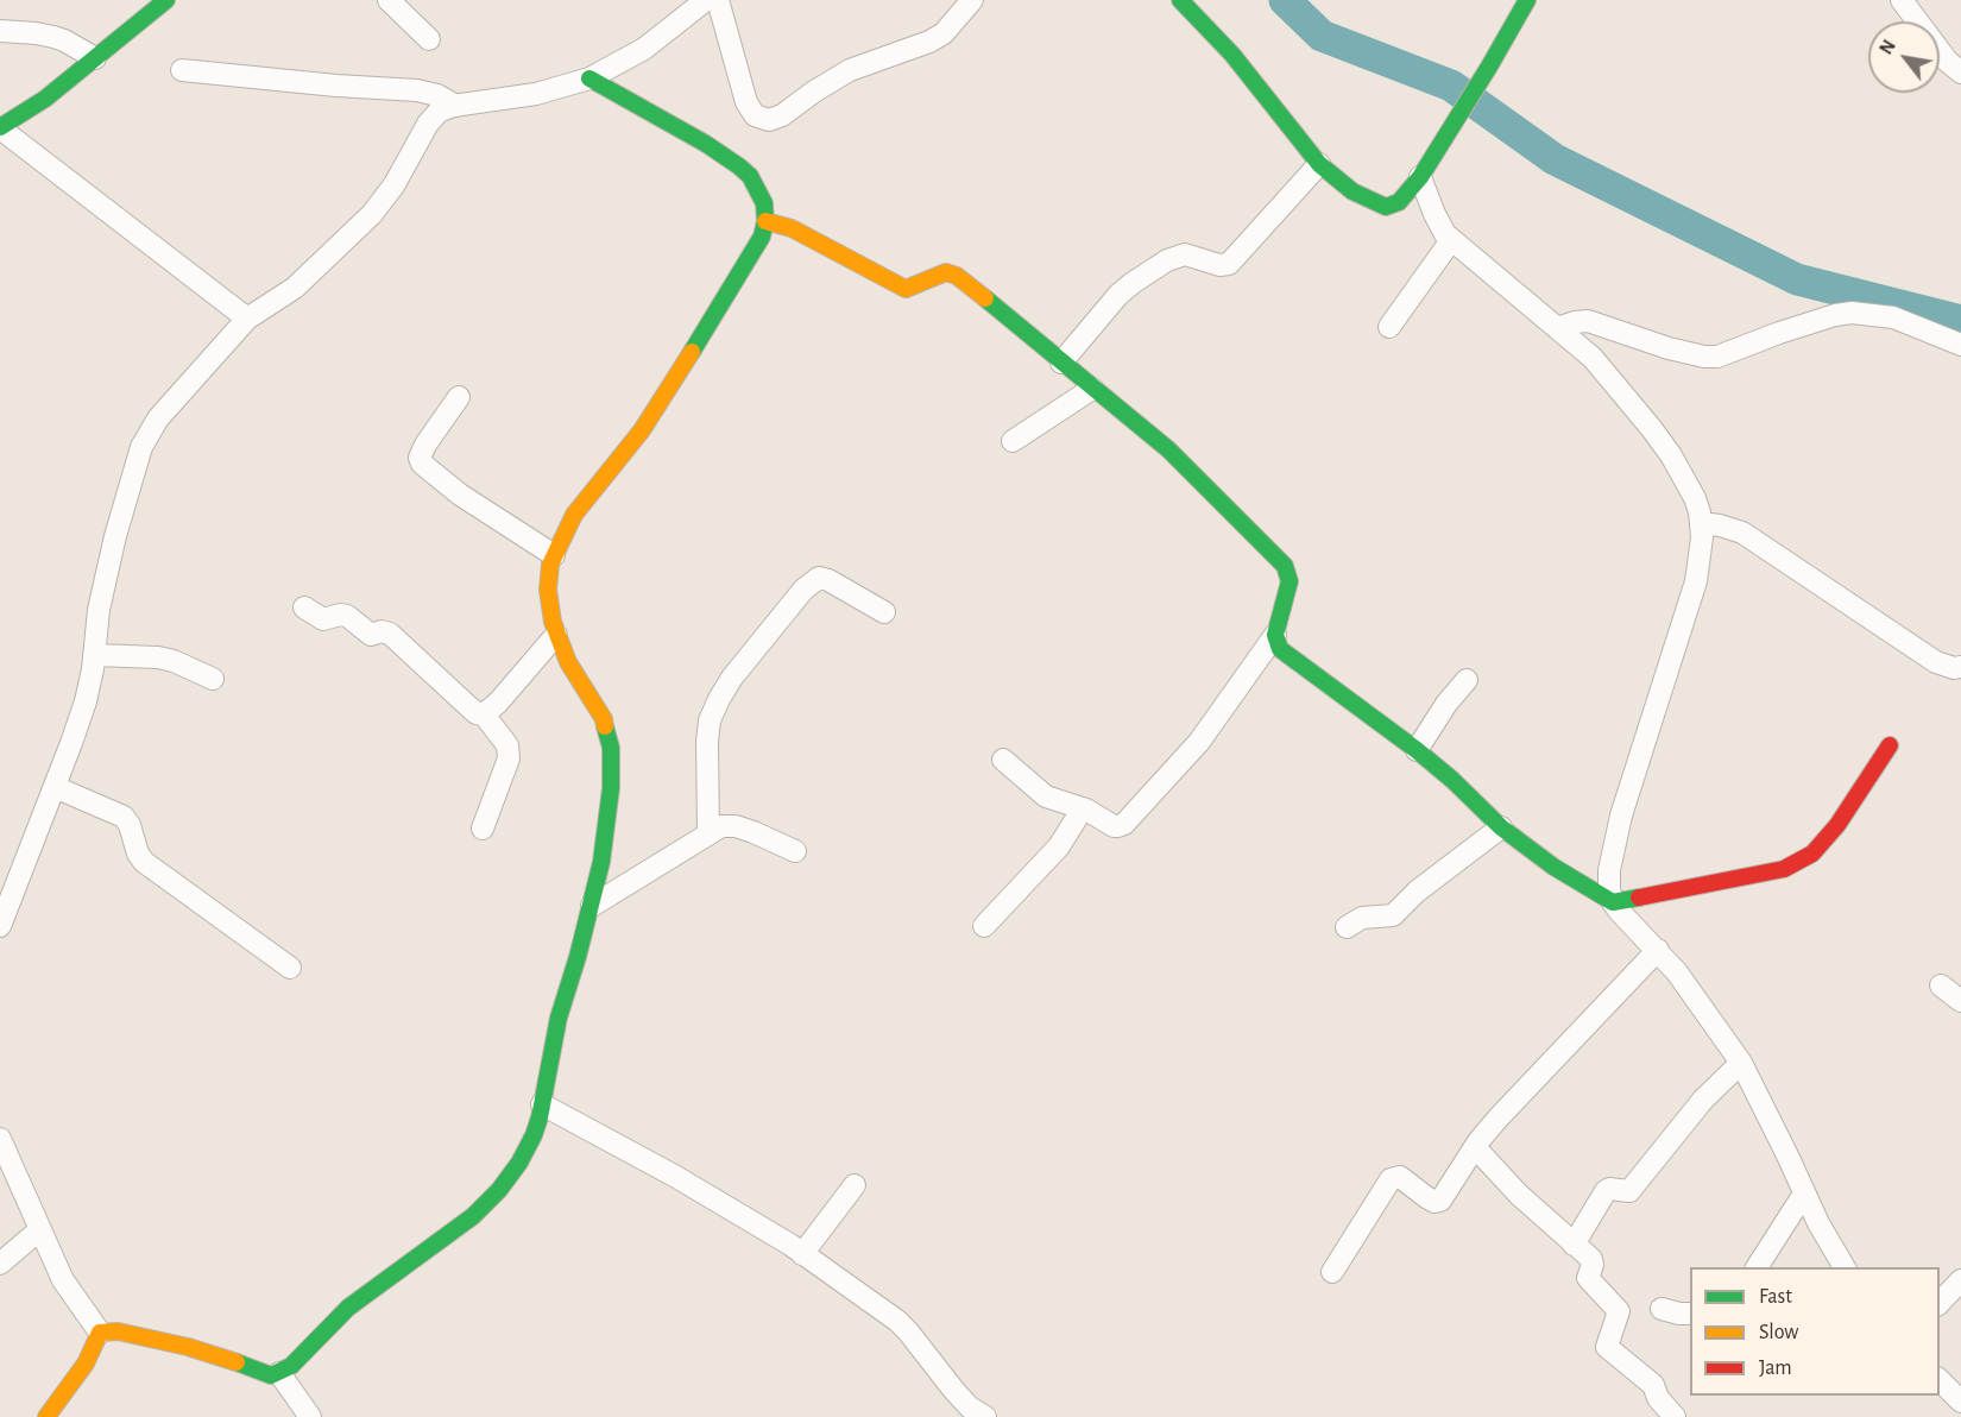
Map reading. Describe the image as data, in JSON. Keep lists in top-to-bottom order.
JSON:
{
  "legend": ["Fast", "Slow", "Jam"],
  "north": "top left"
}
